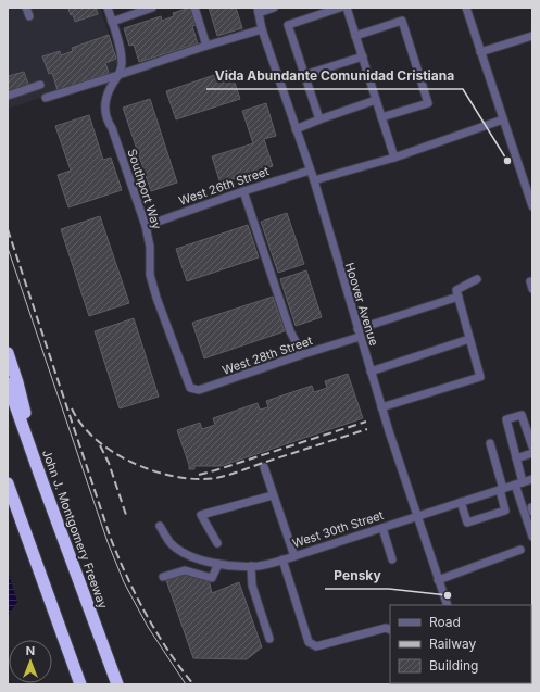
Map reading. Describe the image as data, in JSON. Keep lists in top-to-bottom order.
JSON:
{
  "streets": {
    "highway": ["John J. Montgomery Freeway"],
    "street": [
      "West 26th Street",
      "Southport Way",
      "Hoover Avenue",
      "West 28th Street",
      "West 30th Street"
    ]
  },
  "crossings": [
    ["West 26th Street", "Southport Way"],
    ["West 26th Street", "Hoover Avenue"],
    ["Southport Way", "West 28th Street"],
    ["Hoover Avenue", "West 28th Street"],
    ["Hoover Avenue", "West 30th Street"]
  ],
  "places": ["Vida Abundante Comunidad Cristiana", "Pensky"],
  "legend": ["Road", "Railway", "Building"],
  "north": "top"
}
